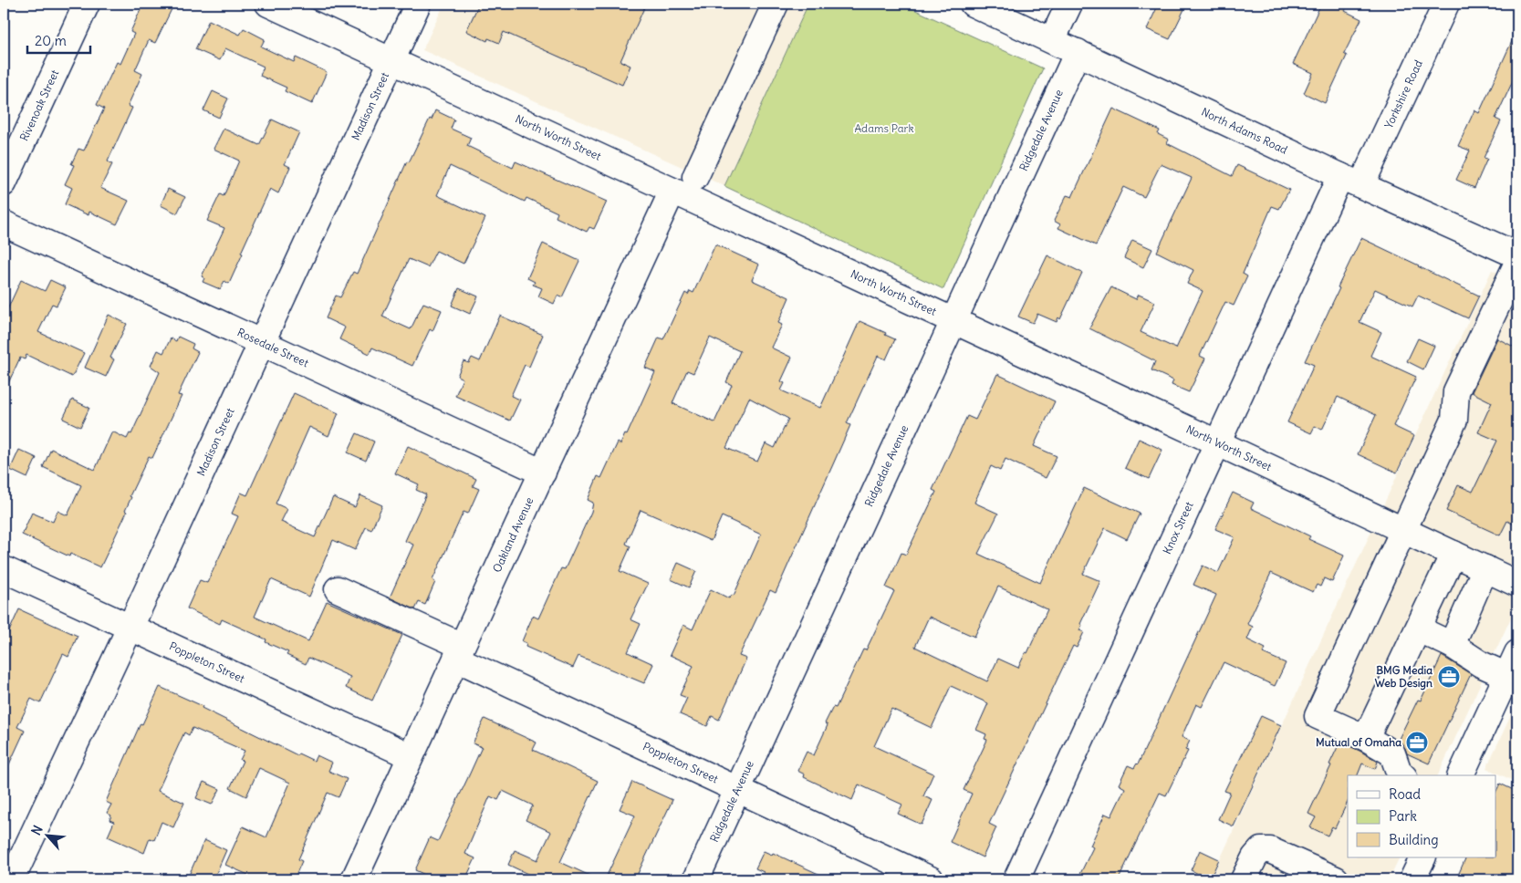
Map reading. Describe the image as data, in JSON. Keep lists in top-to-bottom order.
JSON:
{
  "streets": {
    "street": [
      "Yorkshire Road",
      "Rivenoak Street",
      "Madison Street",
      "Ridgedale Avenue",
      "North Adams Road",
      "North Worth Street",
      "Rosedale Street",
      "Knox Street",
      "Oakland Avenue",
      "Poppleton Street"
    ]
  },
  "crossings": [
    ["Yorkshire Road", "North Adams Road"],
    ["Yorkshire Road", "Knox Street"],
    ["Madison Street", "North Worth Street"],
    ["Madison Street", "Rosedale Street"],
    ["Madison Street", "Poppleton Street"],
    ["Ridgedale Avenue", "North Adams Road"],
    ["Ridgedale Avenue", "North Worth Street"],
    ["Ridgedale Avenue", "Poppleton Street"],
    ["North Adams Road", "Knox Street"],
    ["North Worth Street", "Knox Street"],
    ["North Worth Street", "Oakland Avenue"],
    ["Rosedale Street", "Oakland Avenue"],
    ["Oakland Avenue", "Poppleton Street"]
  ],
  "parks": ["Adams Park"],
  "places": {
    "office": ["BMG Media Web Design", "Mutual of Omaha"]
  },
  "legend": ["Road", "Park", "Building"],
  "scale_bar": "20 m",
  "north": "top left"
}
